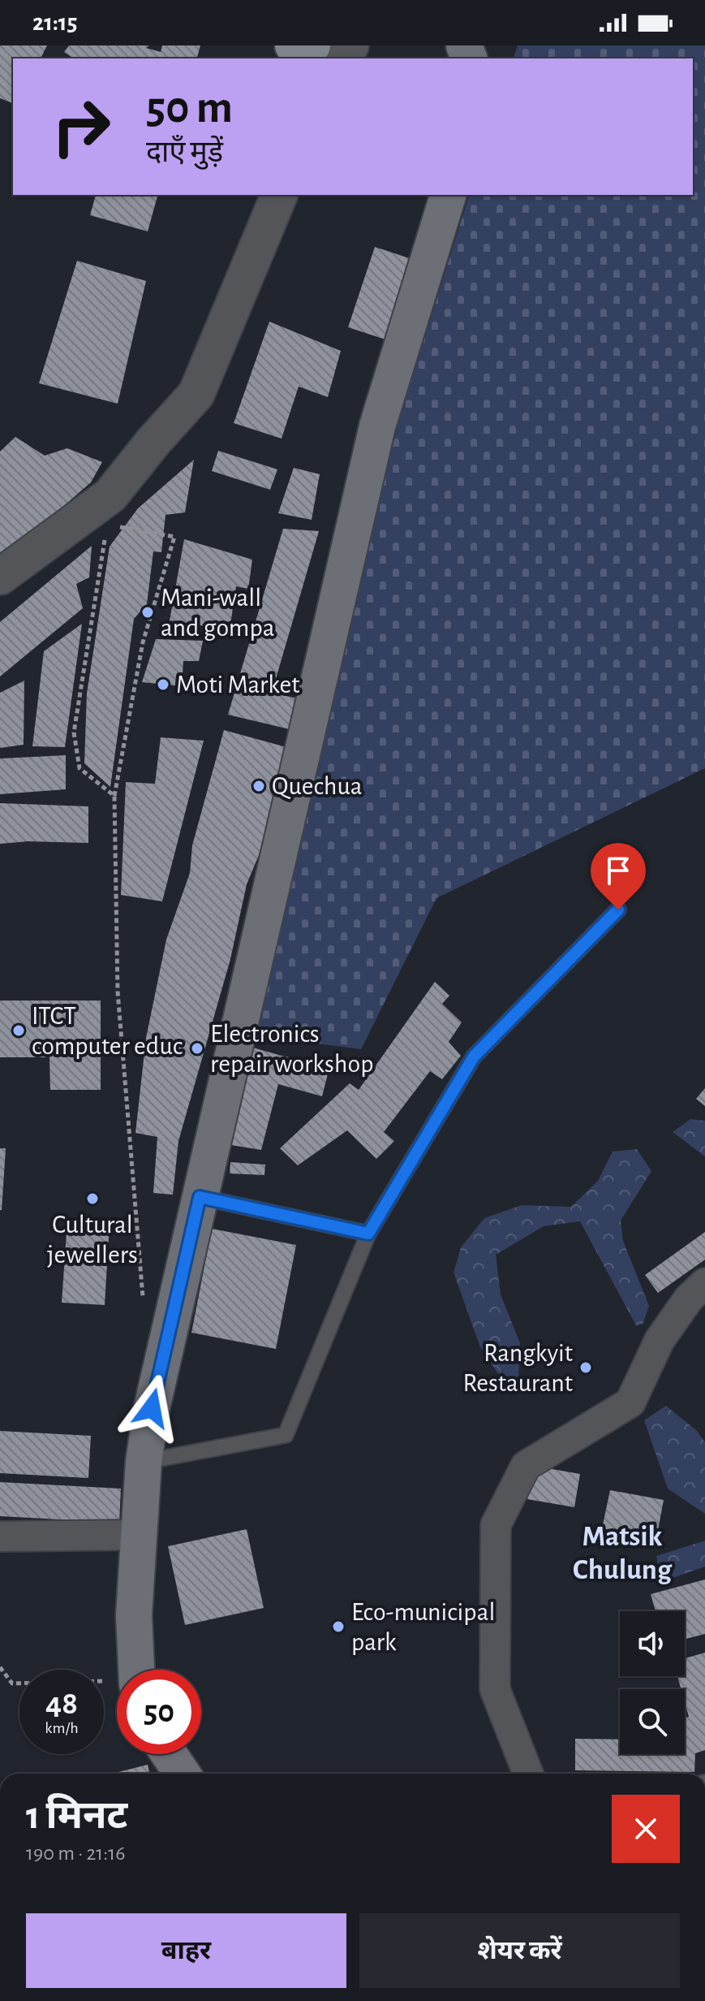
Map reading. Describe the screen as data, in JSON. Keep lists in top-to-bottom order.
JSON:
{
  "districts": ["Matsik Chulung"],
  "places": [
    "Mani-wall and gompa",
    "Moti Market",
    "Quechua",
    "ITCT computer educ",
    "Electronics repair workshop",
    "Cultural jewellers",
    "Rangkyit Restaurant",
    "Eco-municipal park"
  ],
  "page": {
    "status": "21:15",
    "turn": ["50 m", "दाएँ मुड़ें"],
    "speed": "48 km/h",
    "limit": "50",
    "heading": ["1 मिनट", "190 m · 21:16"],
    "buttons": ["बाहर", "शेयर करें"]
  }
}
